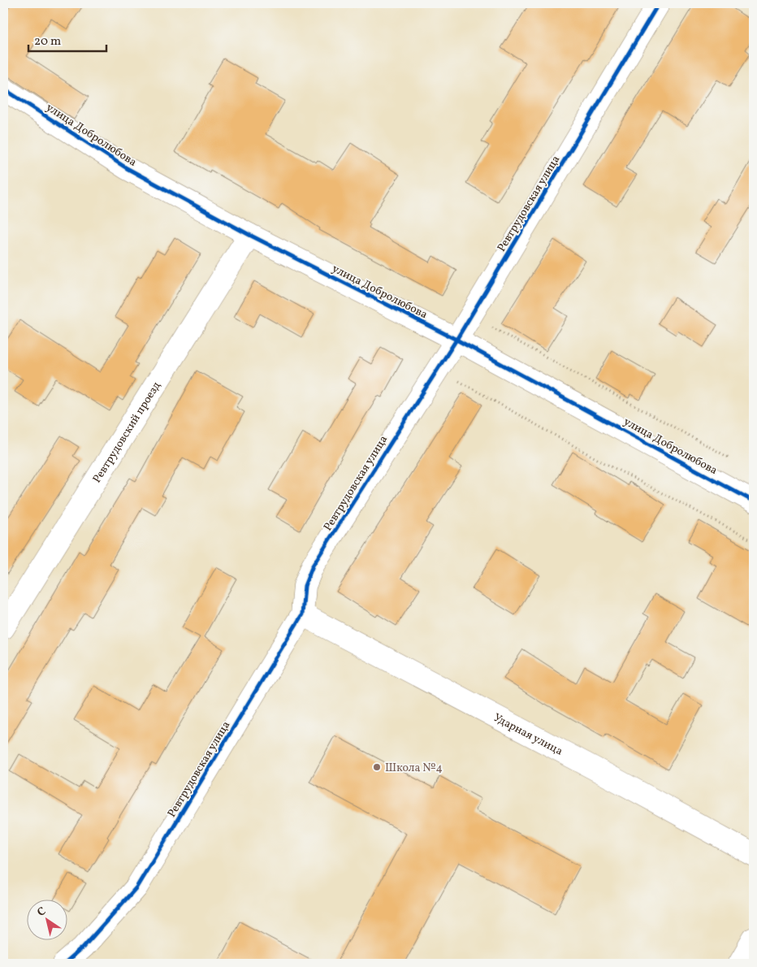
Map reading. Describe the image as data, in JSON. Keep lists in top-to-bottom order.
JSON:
{
  "streets": {
    "street": [
      "улица Добролюбова",
      "Ревтрудовская улица",
      "Ревтрудовский проезд",
      "Ударная улица"
    ]
  },
  "crossings": [
    ["улица Добролюбова", "Ревтрудовская улица"],
    ["улица Добролюбова", "Ревтрудовский проезд"],
    ["Ревтрудовская улица", "Ударная улица"]
  ],
  "places": ["Школа №4"],
  "scale_bar": "20 m",
  "north": "top left"
}
